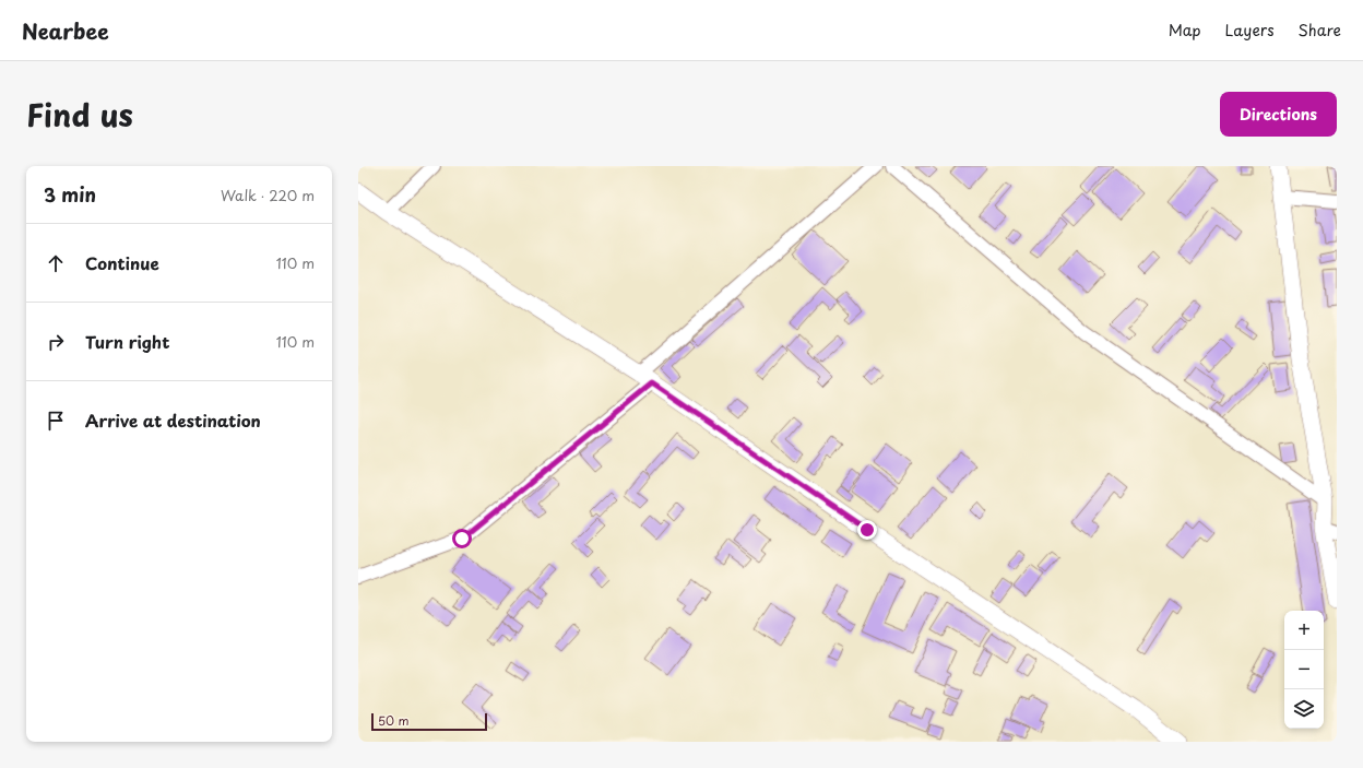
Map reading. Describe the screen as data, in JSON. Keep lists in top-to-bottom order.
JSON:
{
  "scale_bar": "50 m",
  "page": {
    "header": "Nearbee",
    "nav": ["Map", "Layers", "Share"],
    "title": "Find us",
    "buttons": "Directions",
    "heading": ["3 min", "Walk · 220 m"],
    "list": [
      ["Continue", "110 m"],
      ["Turn right", "110 m"],
      "Arrive at destination"
    ],
    "map_buttons": ["+", "−"],
    "scale": "50 m"
  }
}
